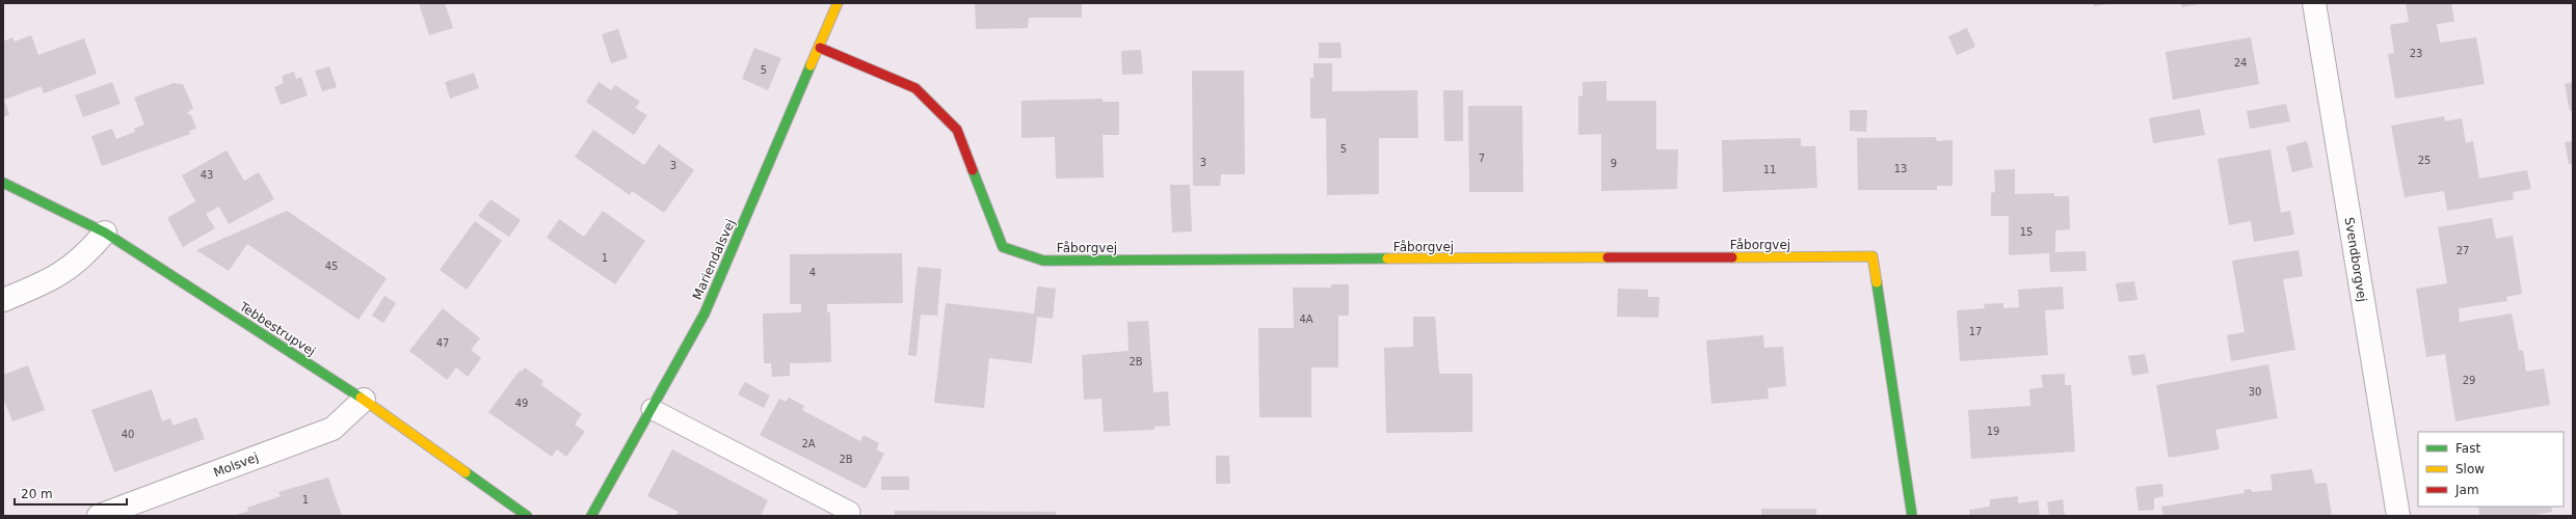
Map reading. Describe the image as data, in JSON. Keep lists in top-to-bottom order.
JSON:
{
  "streets": {
    "street": [
      "Fåborgvej",
      "Mariendalsvej",
      "Svendborgvej",
      "Tebbestrupvej",
      "Molsvej"
    ]
  },
  "crossings": [
    ["Fåborgvej", "Mariendalsvej"],
    ["Tebbestrupvej", "Molsvej"]
  ],
  "house_numbers": [
    "23",
    "24",
    "5",
    "5",
    "7",
    "25",
    "3",
    "9",
    "3",
    "13",
    "11",
    "43",
    "15",
    "27",
    "1",
    "45",
    "4",
    "4A",
    "17",
    "47",
    "2B",
    "29",
    "30",
    "49",
    "19",
    "40",
    "2A",
    "2B",
    "1"
  ],
  "legend": ["Fast", "Slow", "Jam"],
  "scale_bar": "20 m"
}
